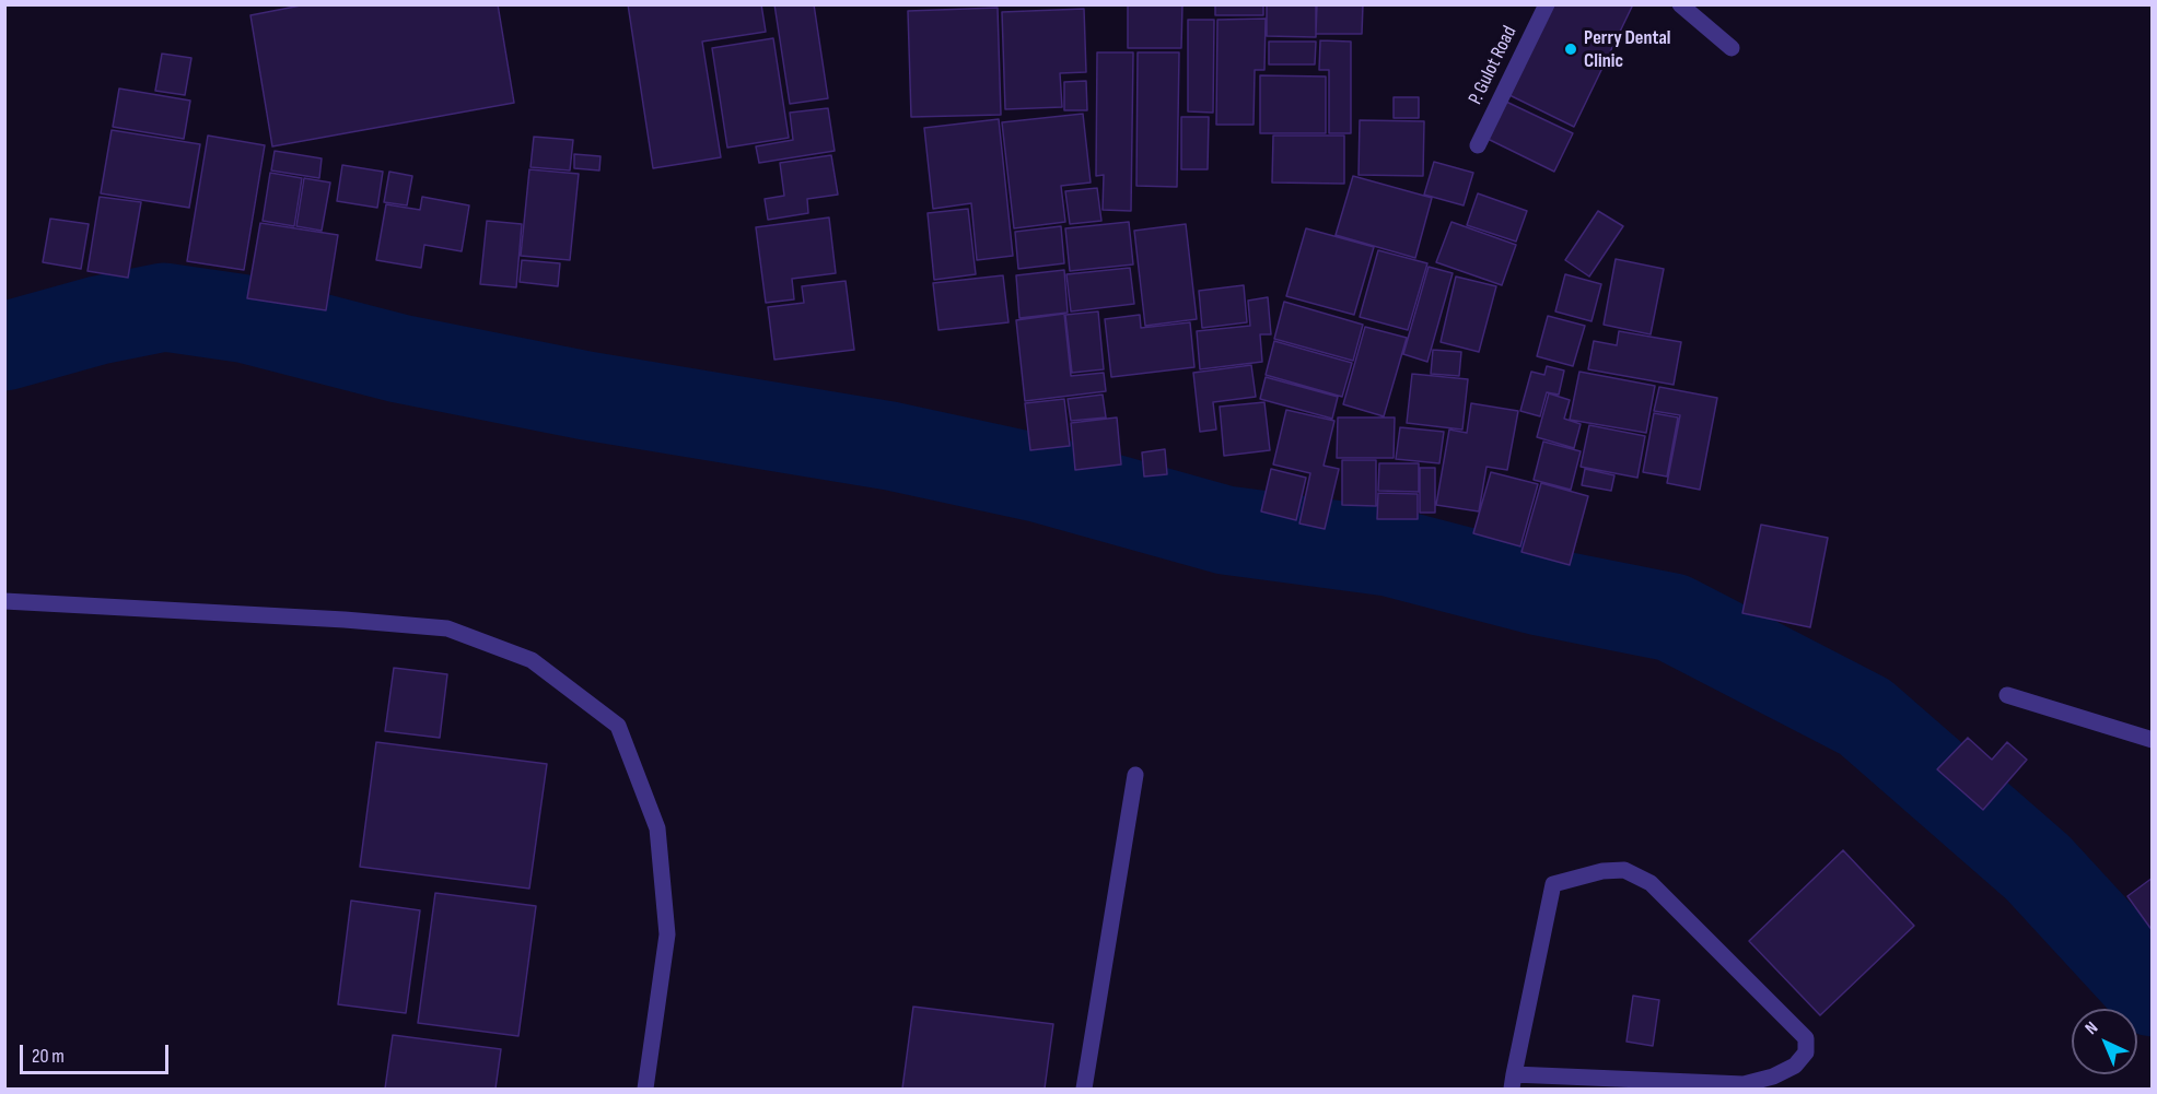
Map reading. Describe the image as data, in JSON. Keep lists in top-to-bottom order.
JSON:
{
  "streets": {
    "street": ["P. Gulot Road"]
  },
  "places": ["Perry Dental Clinic"],
  "scale_bar": "20 m",
  "north": "top left"
}
